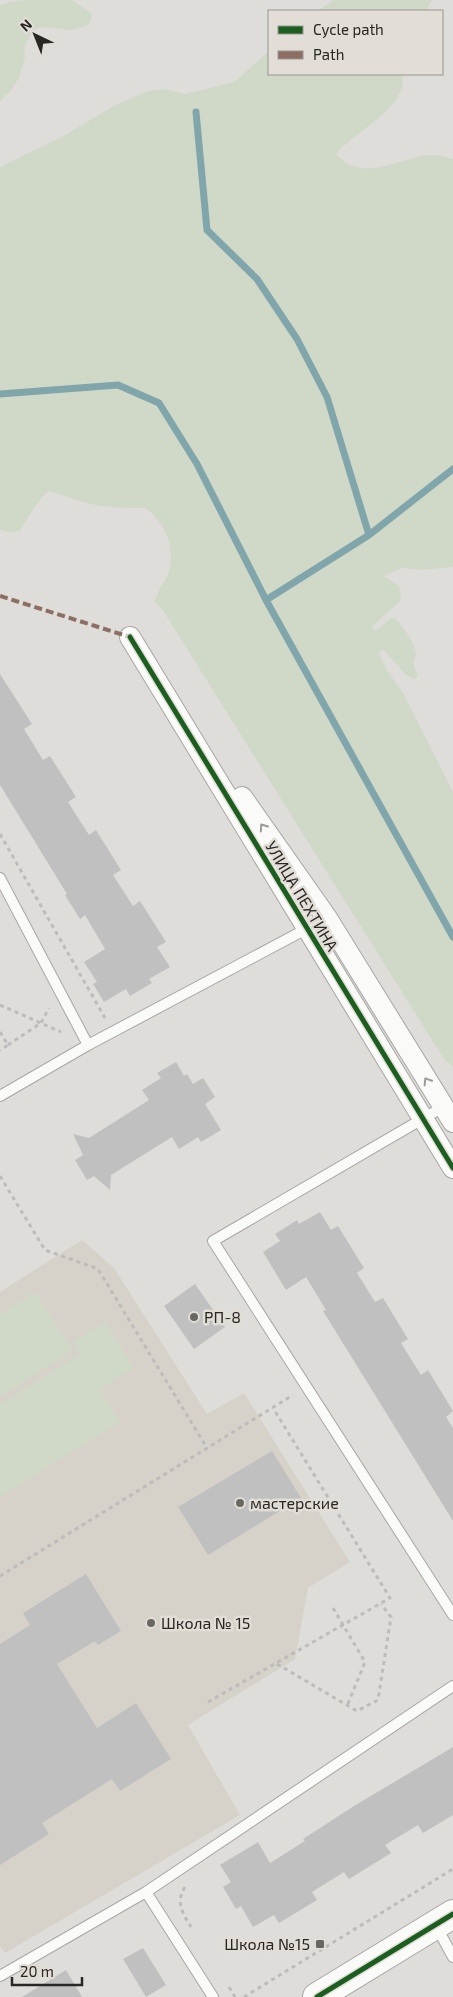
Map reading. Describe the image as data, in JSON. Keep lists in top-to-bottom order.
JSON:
{
  "streets": {
    "street": ["УЛИЦА ПЕХТИНА"]
  },
  "places": {
    "other": ["РП-8", "мастерские", "Школа № 15"],
    "transit": ["Школа №15"]
  },
  "legend": ["Cycle path", "Path"],
  "scale_bar": "20 m",
  "north": "top left"
}
